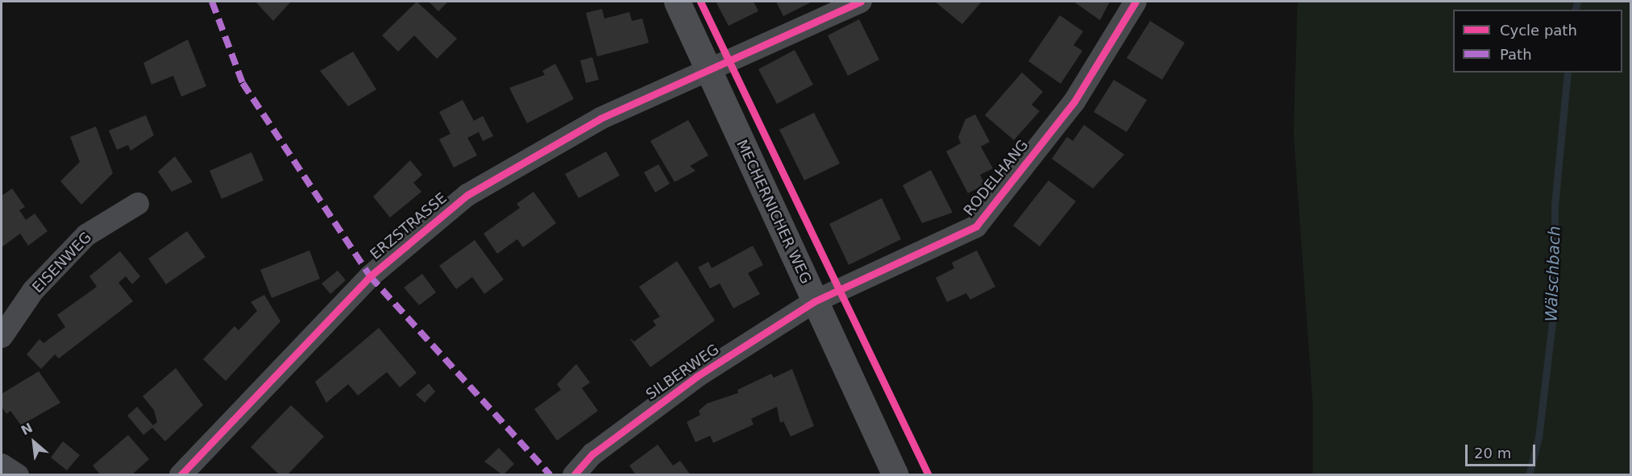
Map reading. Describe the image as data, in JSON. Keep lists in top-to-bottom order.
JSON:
{
  "streets": {
    "street": [
      "RODELHANG",
      "MECHERNICHER WEG",
      "ERZSTRASSE",
      "EISENWEG",
      "SILBERWEG"
    ]
  },
  "crossings": [
    ["RODELHANG", "MECHERNICHER WEG"],
    ["RODELHANG", "SILBERWEG"],
    ["MECHERNICHER WEG", "ERZSTRASSE"],
    ["MECHERNICHER WEG", "SILBERWEG"]
  ],
  "water": ["Wälschbach"],
  "legend": ["Cycle path", "Path"],
  "scale_bar": "20 m",
  "north": "top left"
}
